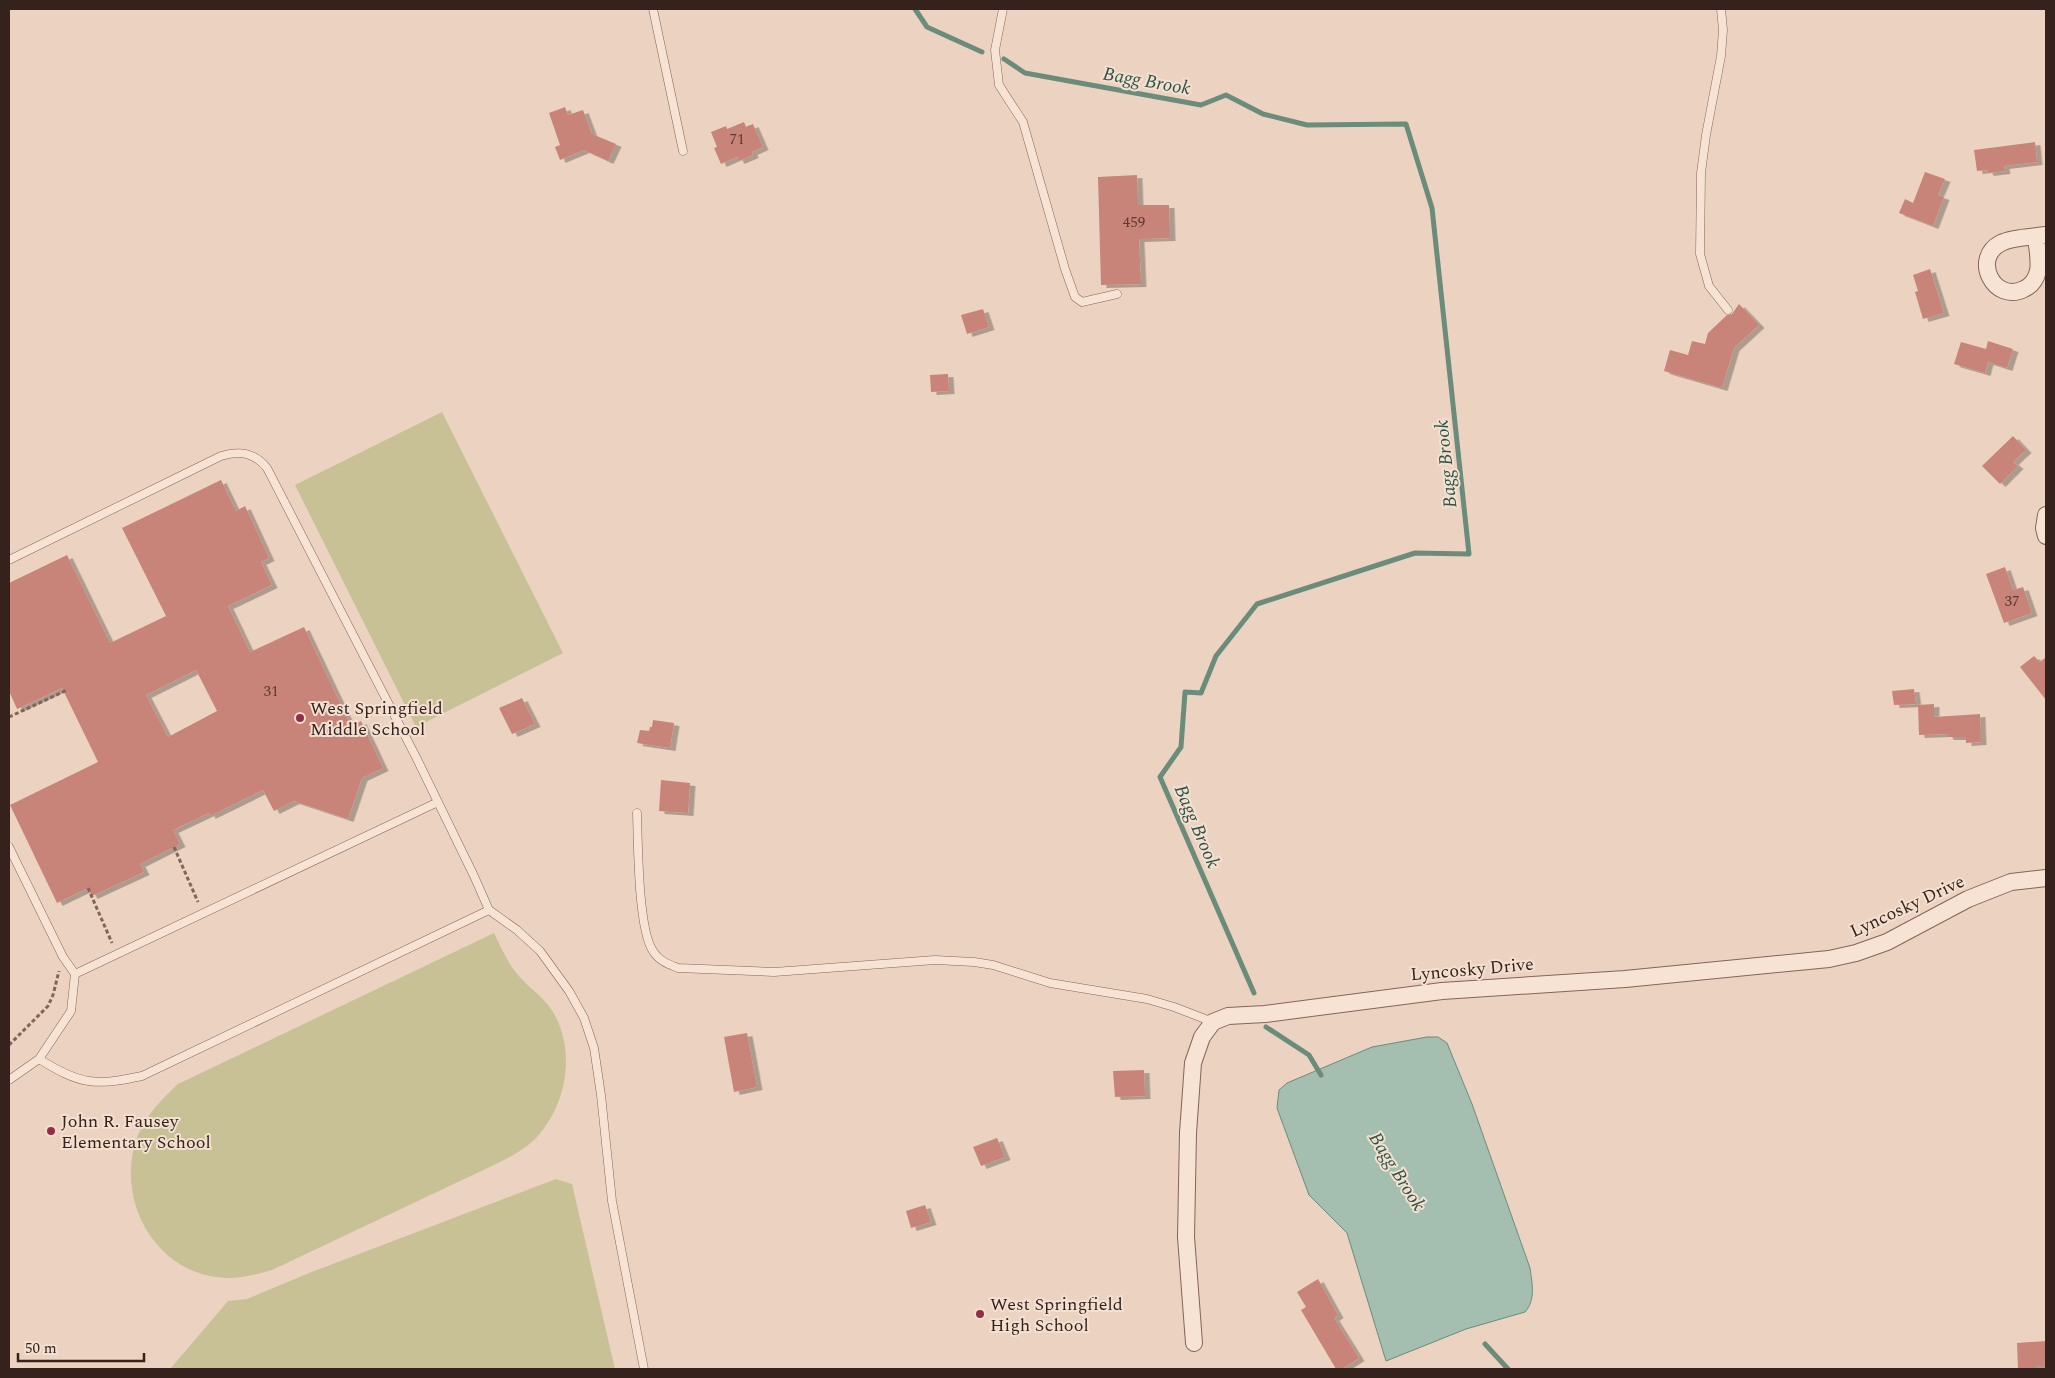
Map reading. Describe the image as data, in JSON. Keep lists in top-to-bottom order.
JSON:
{
  "streets": {
    "street": ["Lyncosky Drive"]
  },
  "water": ["Bagg Brook"],
  "places": ["West Springfield Middle School", "John R. Fausey Elementary School", "West Springfield High School"],
  "house_numbers": [
    "71",
    "459",
    "37",
    "31"
  ],
  "scale_bar": "50 m"
}
